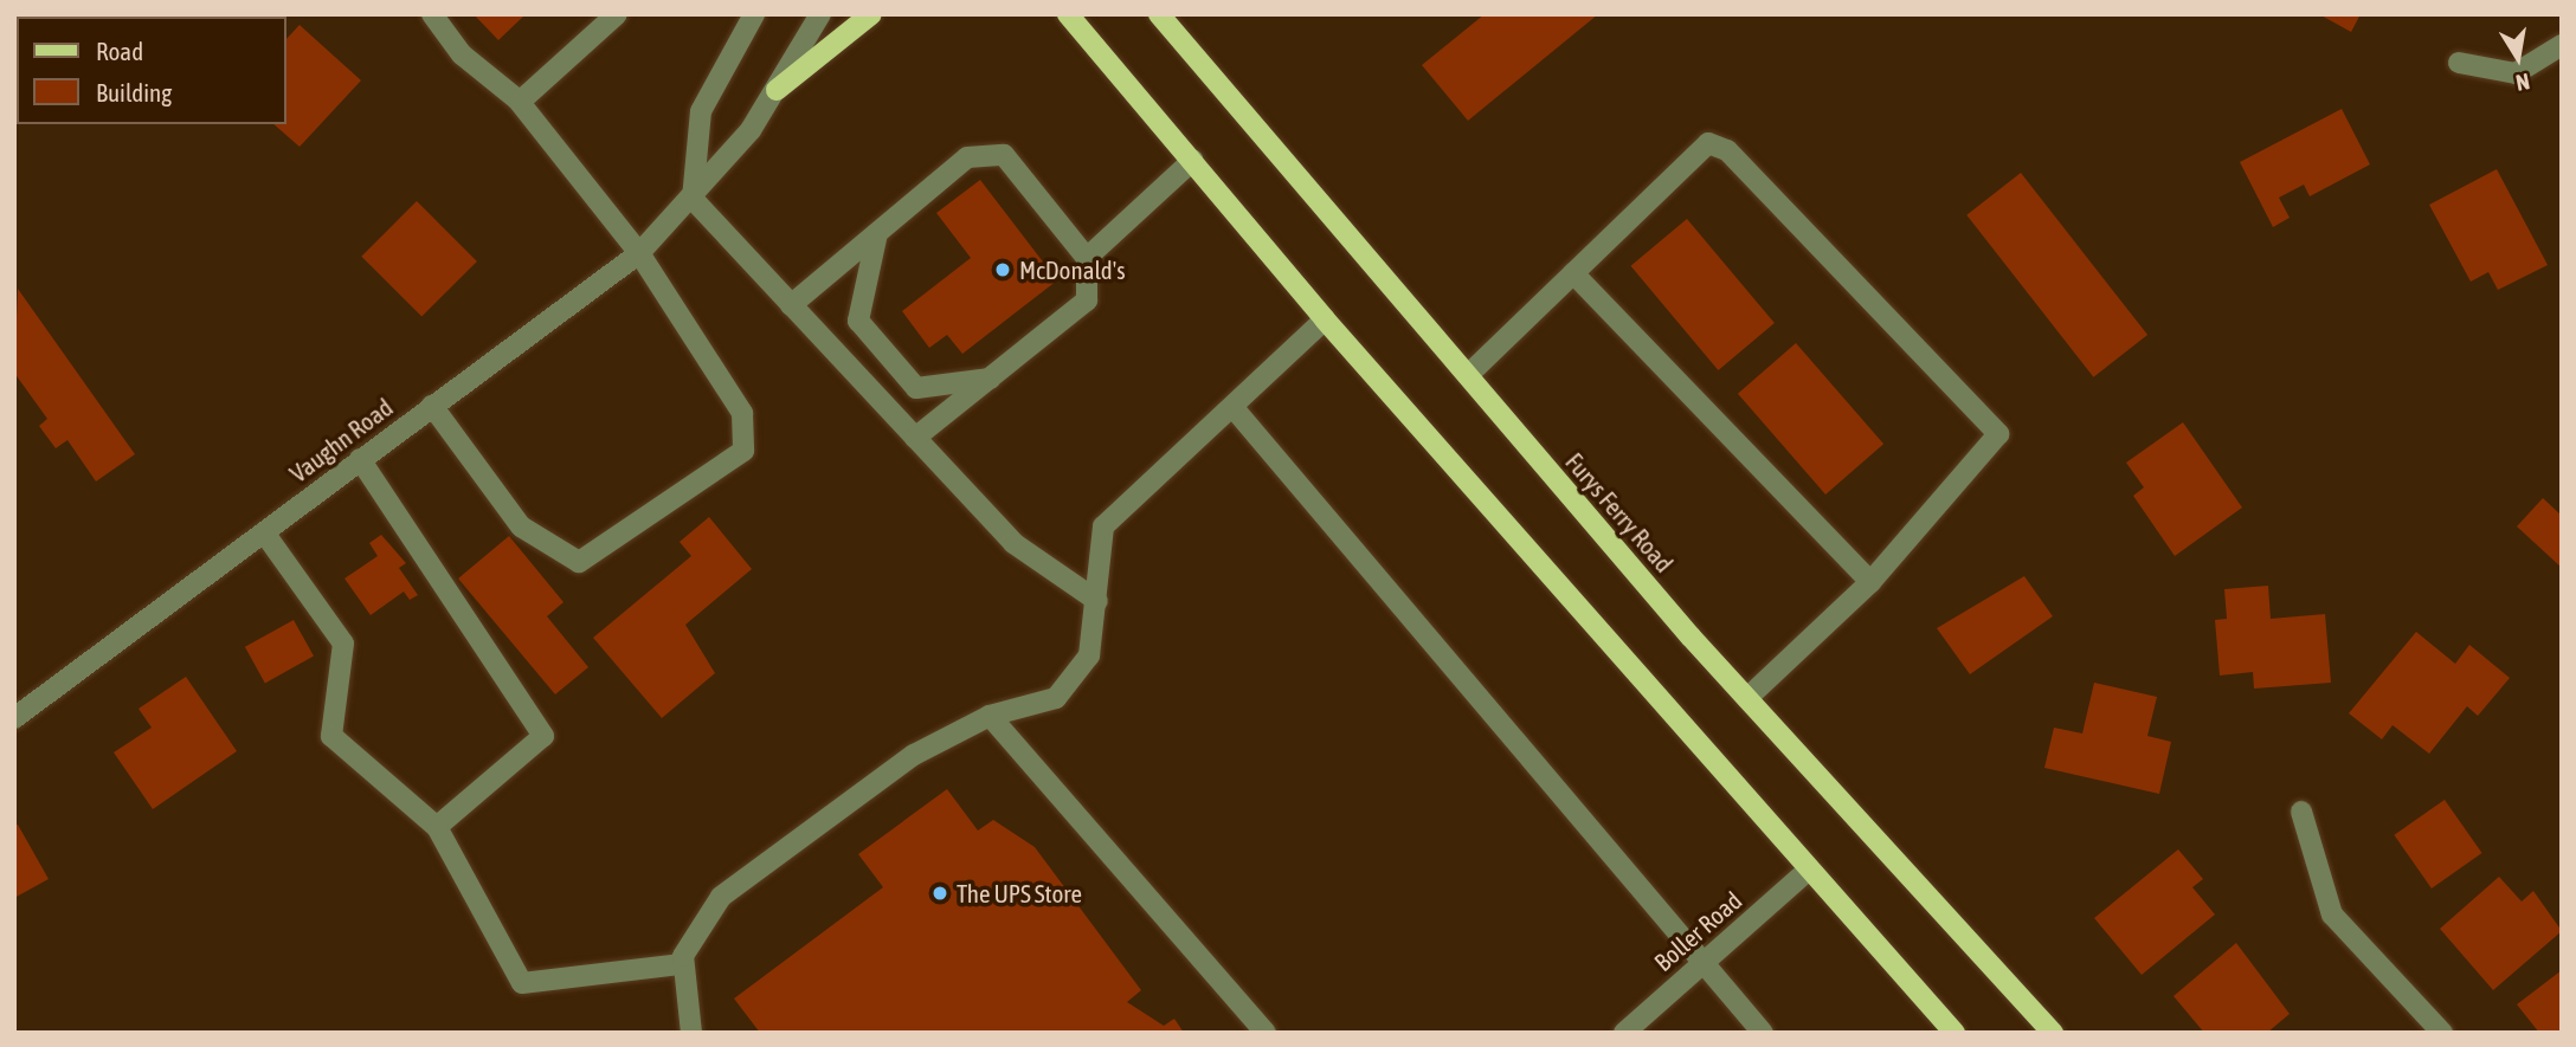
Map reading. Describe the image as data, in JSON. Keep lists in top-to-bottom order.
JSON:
{
  "streets": {
    "main road": ["Furys Ferry Road"],
    "street": ["Vaughn Road", "Boller Road"]
  },
  "places": ["McDonald's", "The UPS Store"],
  "legend": ["Road", "Building"],
  "north": "bottom"
}
